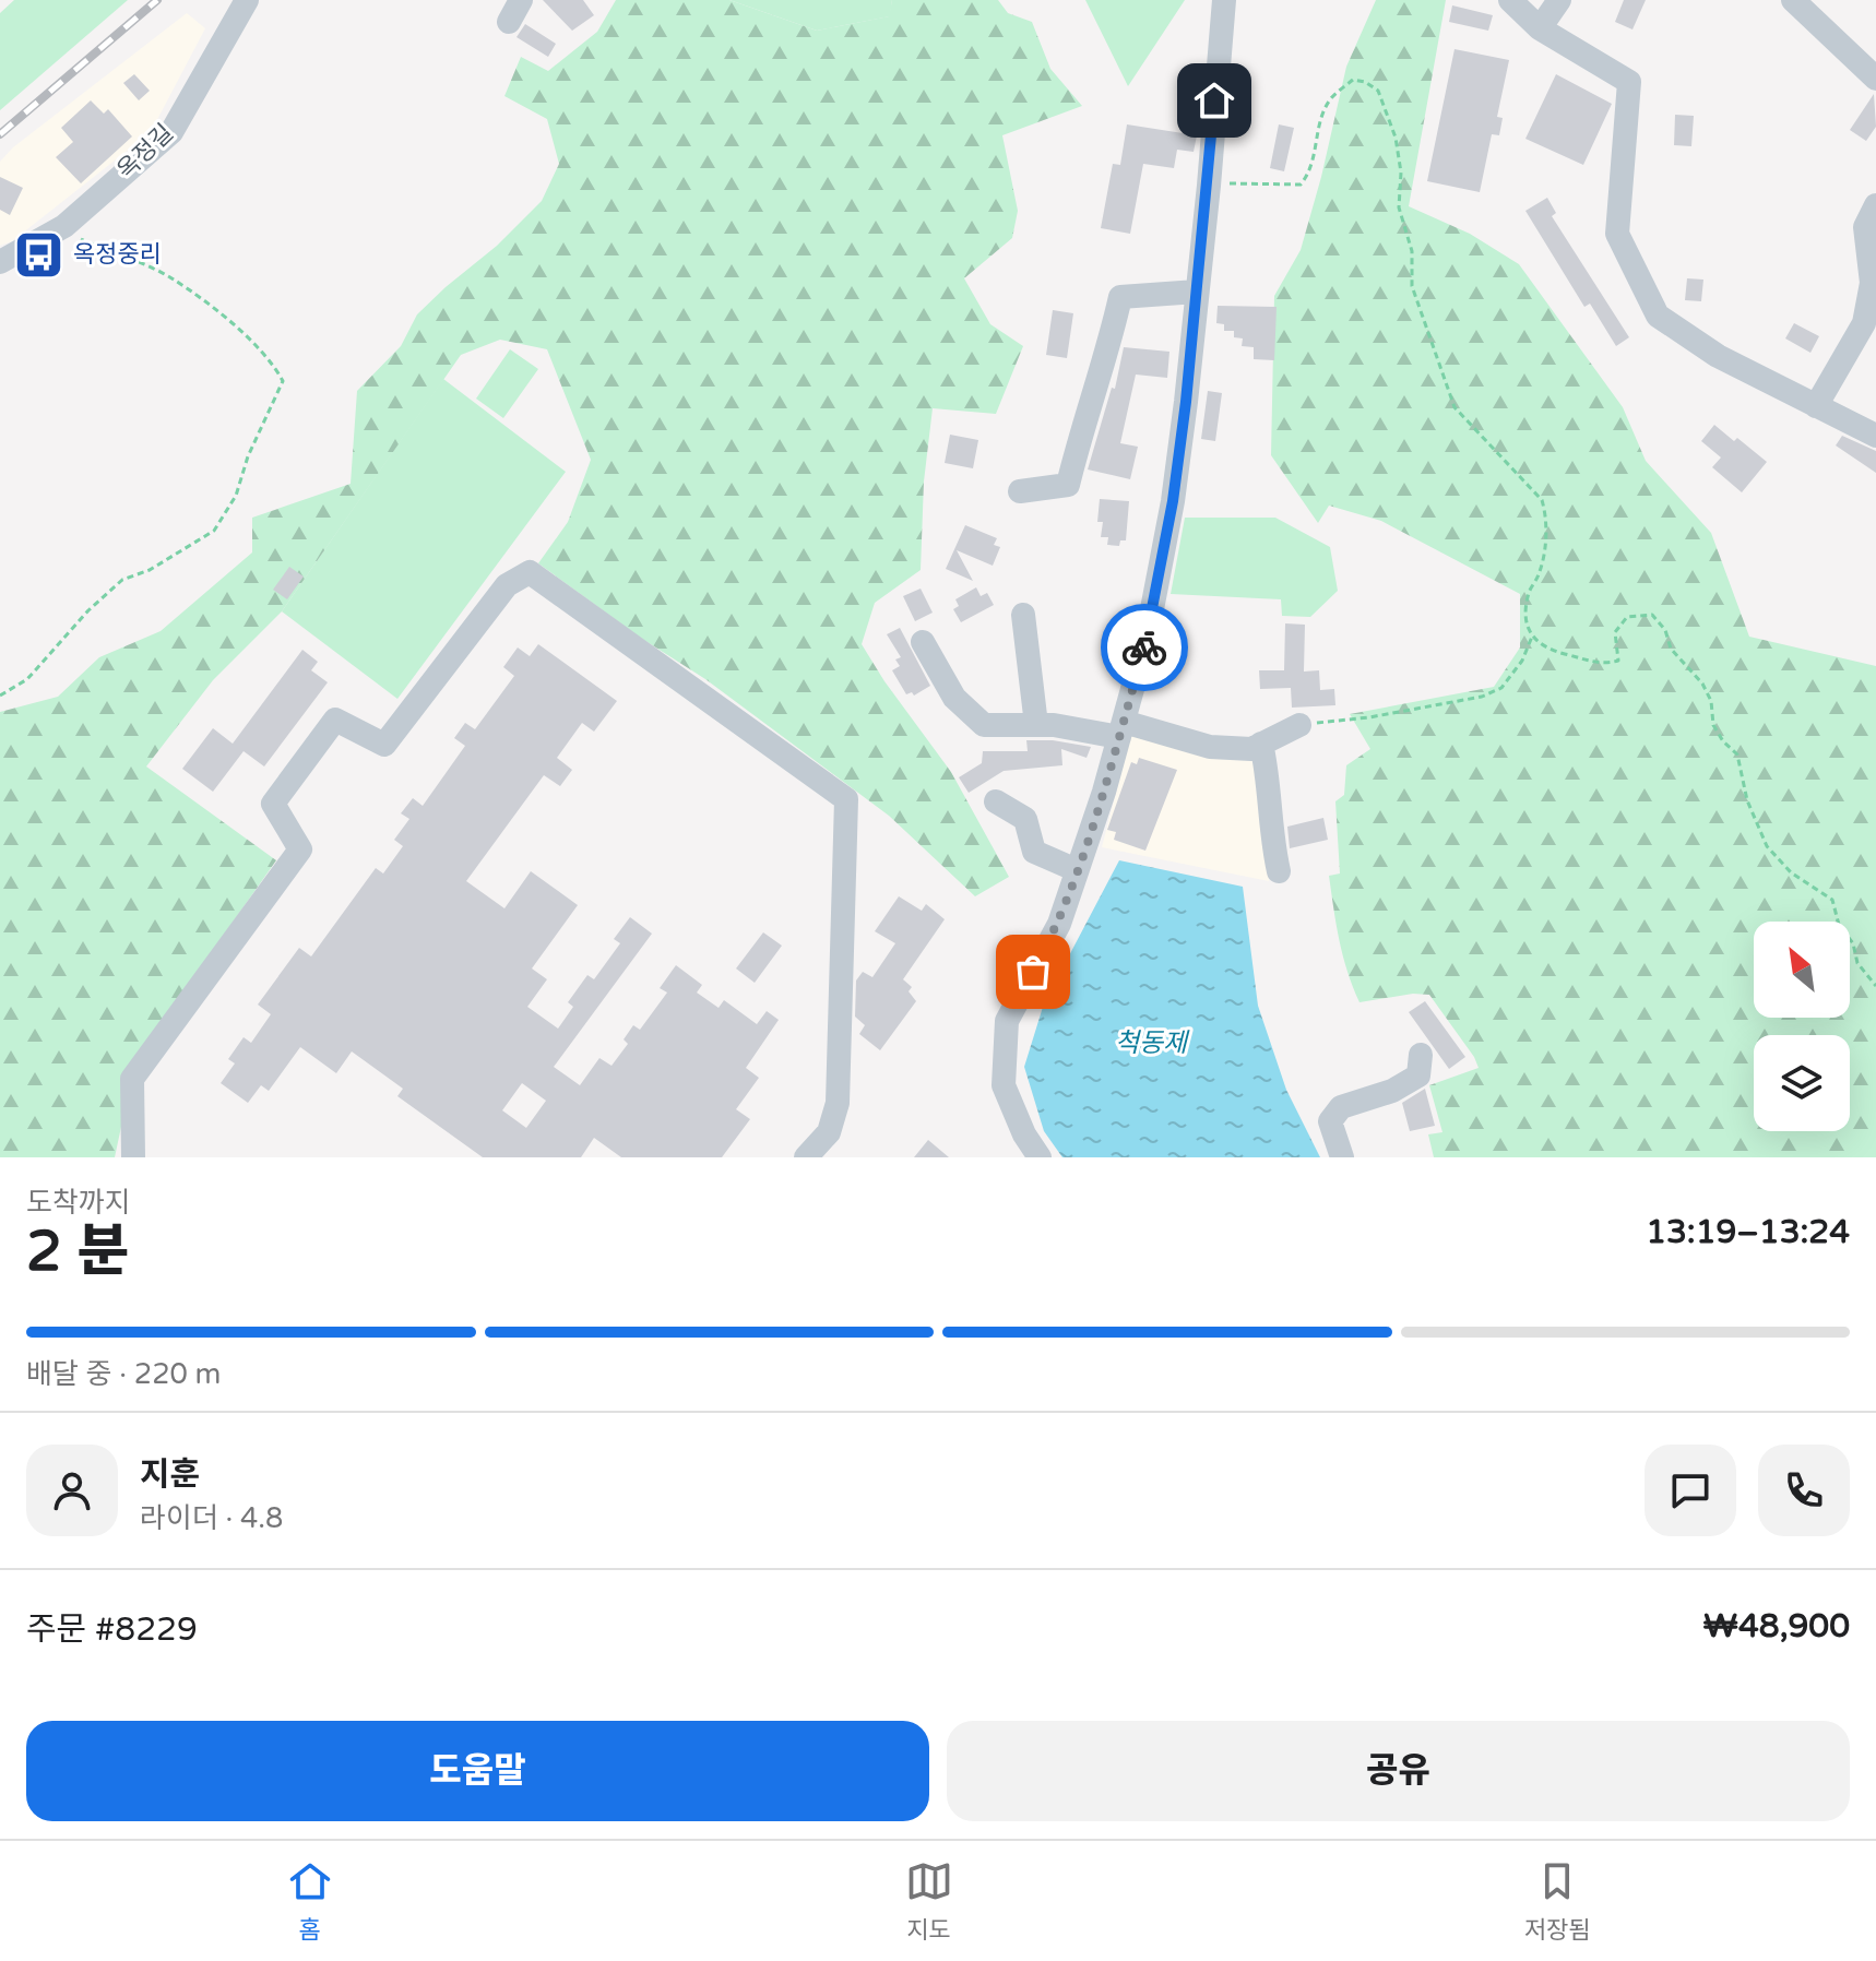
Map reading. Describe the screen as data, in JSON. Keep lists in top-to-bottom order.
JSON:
{
  "streets": {
    "street": ["옥정길"]
  },
  "water": ["척동제"],
  "places": {
    "bus stop": ["옥정중리"]
  },
  "north": "top left",
  "page": {
    "heading": ["2 분", "도착까지", "13:19–13:24"],
    "panel": [
      "지훈",
      "라이더 · 4.8",
      "주문 #8229",
      "₩48,900"
    ],
    "bar": "배달 중 · 220 m",
    "buttons": ["도움말", "공유"],
    "tabs": ["홈", "지도", "저장됨"]
  }
}
